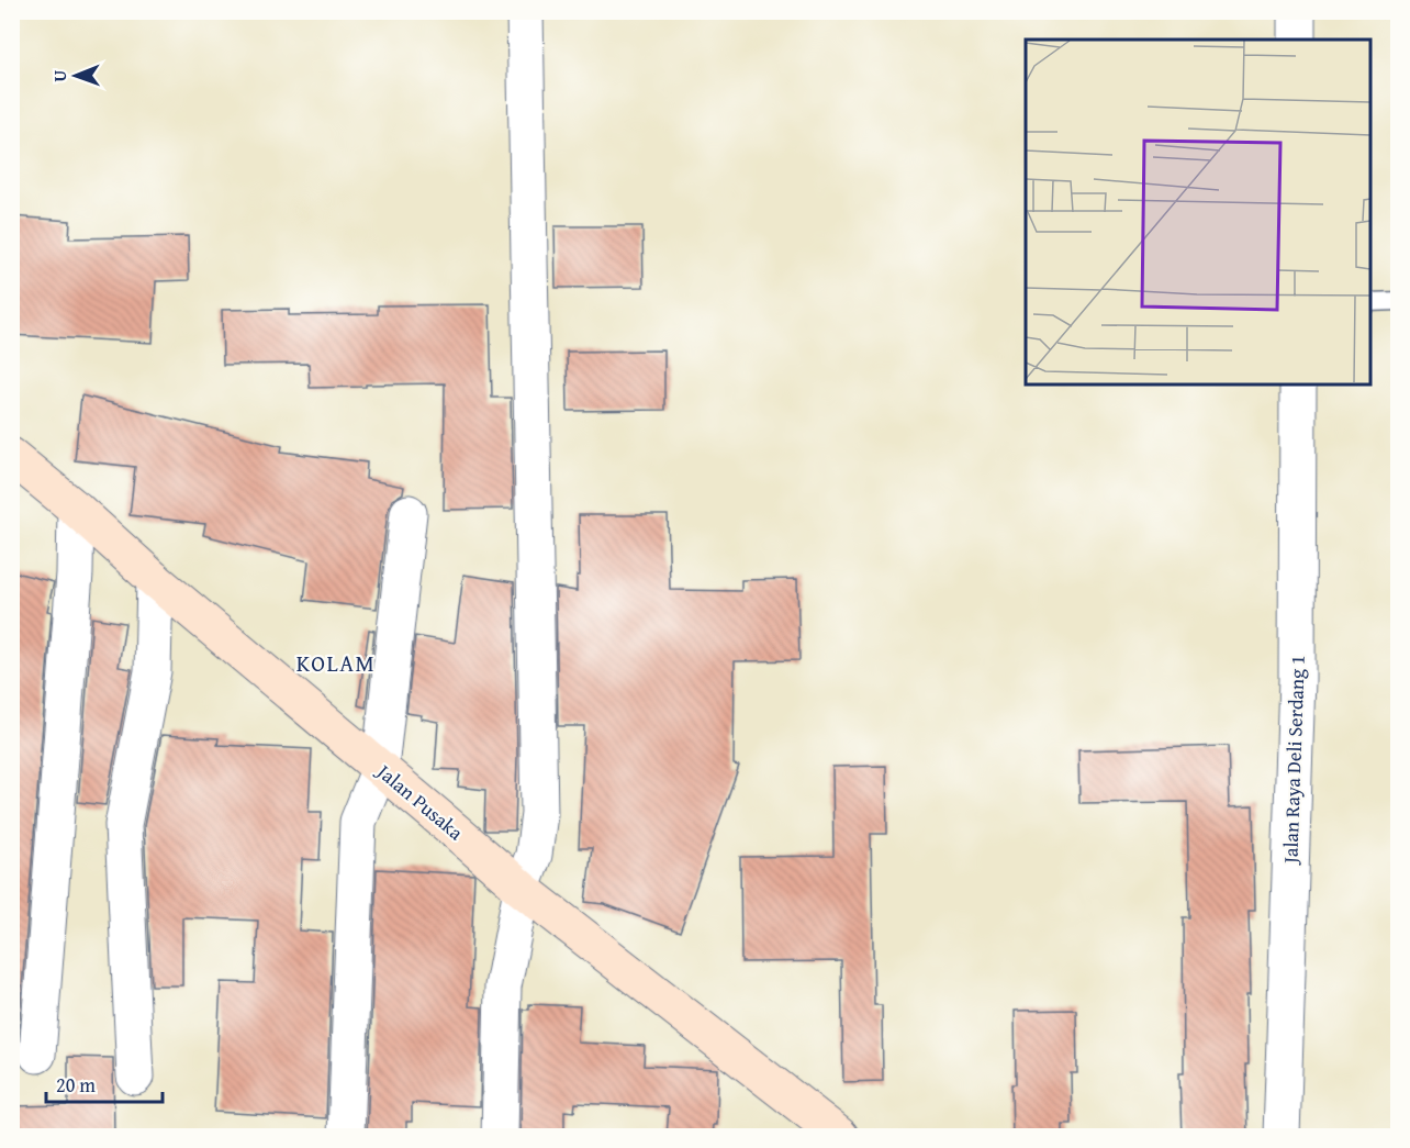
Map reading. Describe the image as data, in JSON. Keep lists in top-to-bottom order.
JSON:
{
  "streets": {
    "street": ["Jalan Raya Deli Serdang 1", "Jalan Pusaka"]
  },
  "districts": ["KOLAM"],
  "scale_bar": "20 m",
  "north": "left"
}
